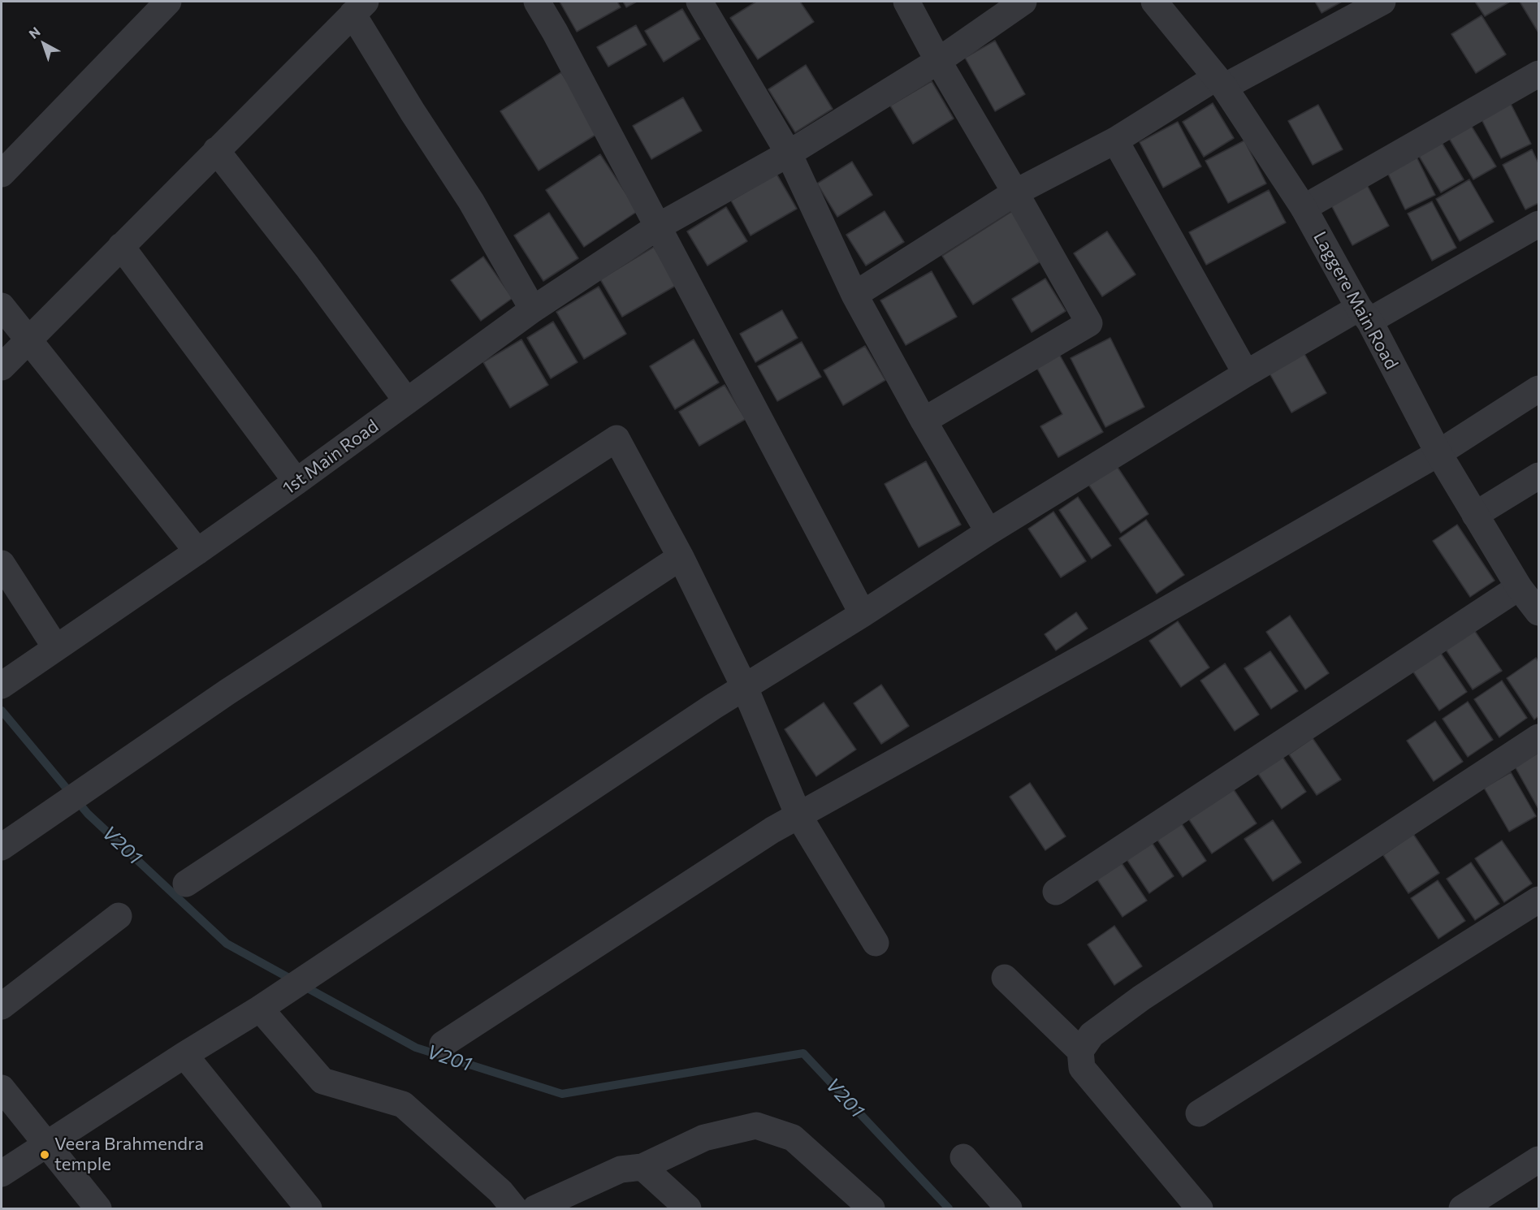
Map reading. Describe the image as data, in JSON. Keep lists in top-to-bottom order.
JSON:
{
  "streets": {
    "street": ["Laggere Main Road", "1st Main Road"]
  },
  "water": ["V201"],
  "places": ["Veera Brahmendra temple"],
  "north": "top left"
}
